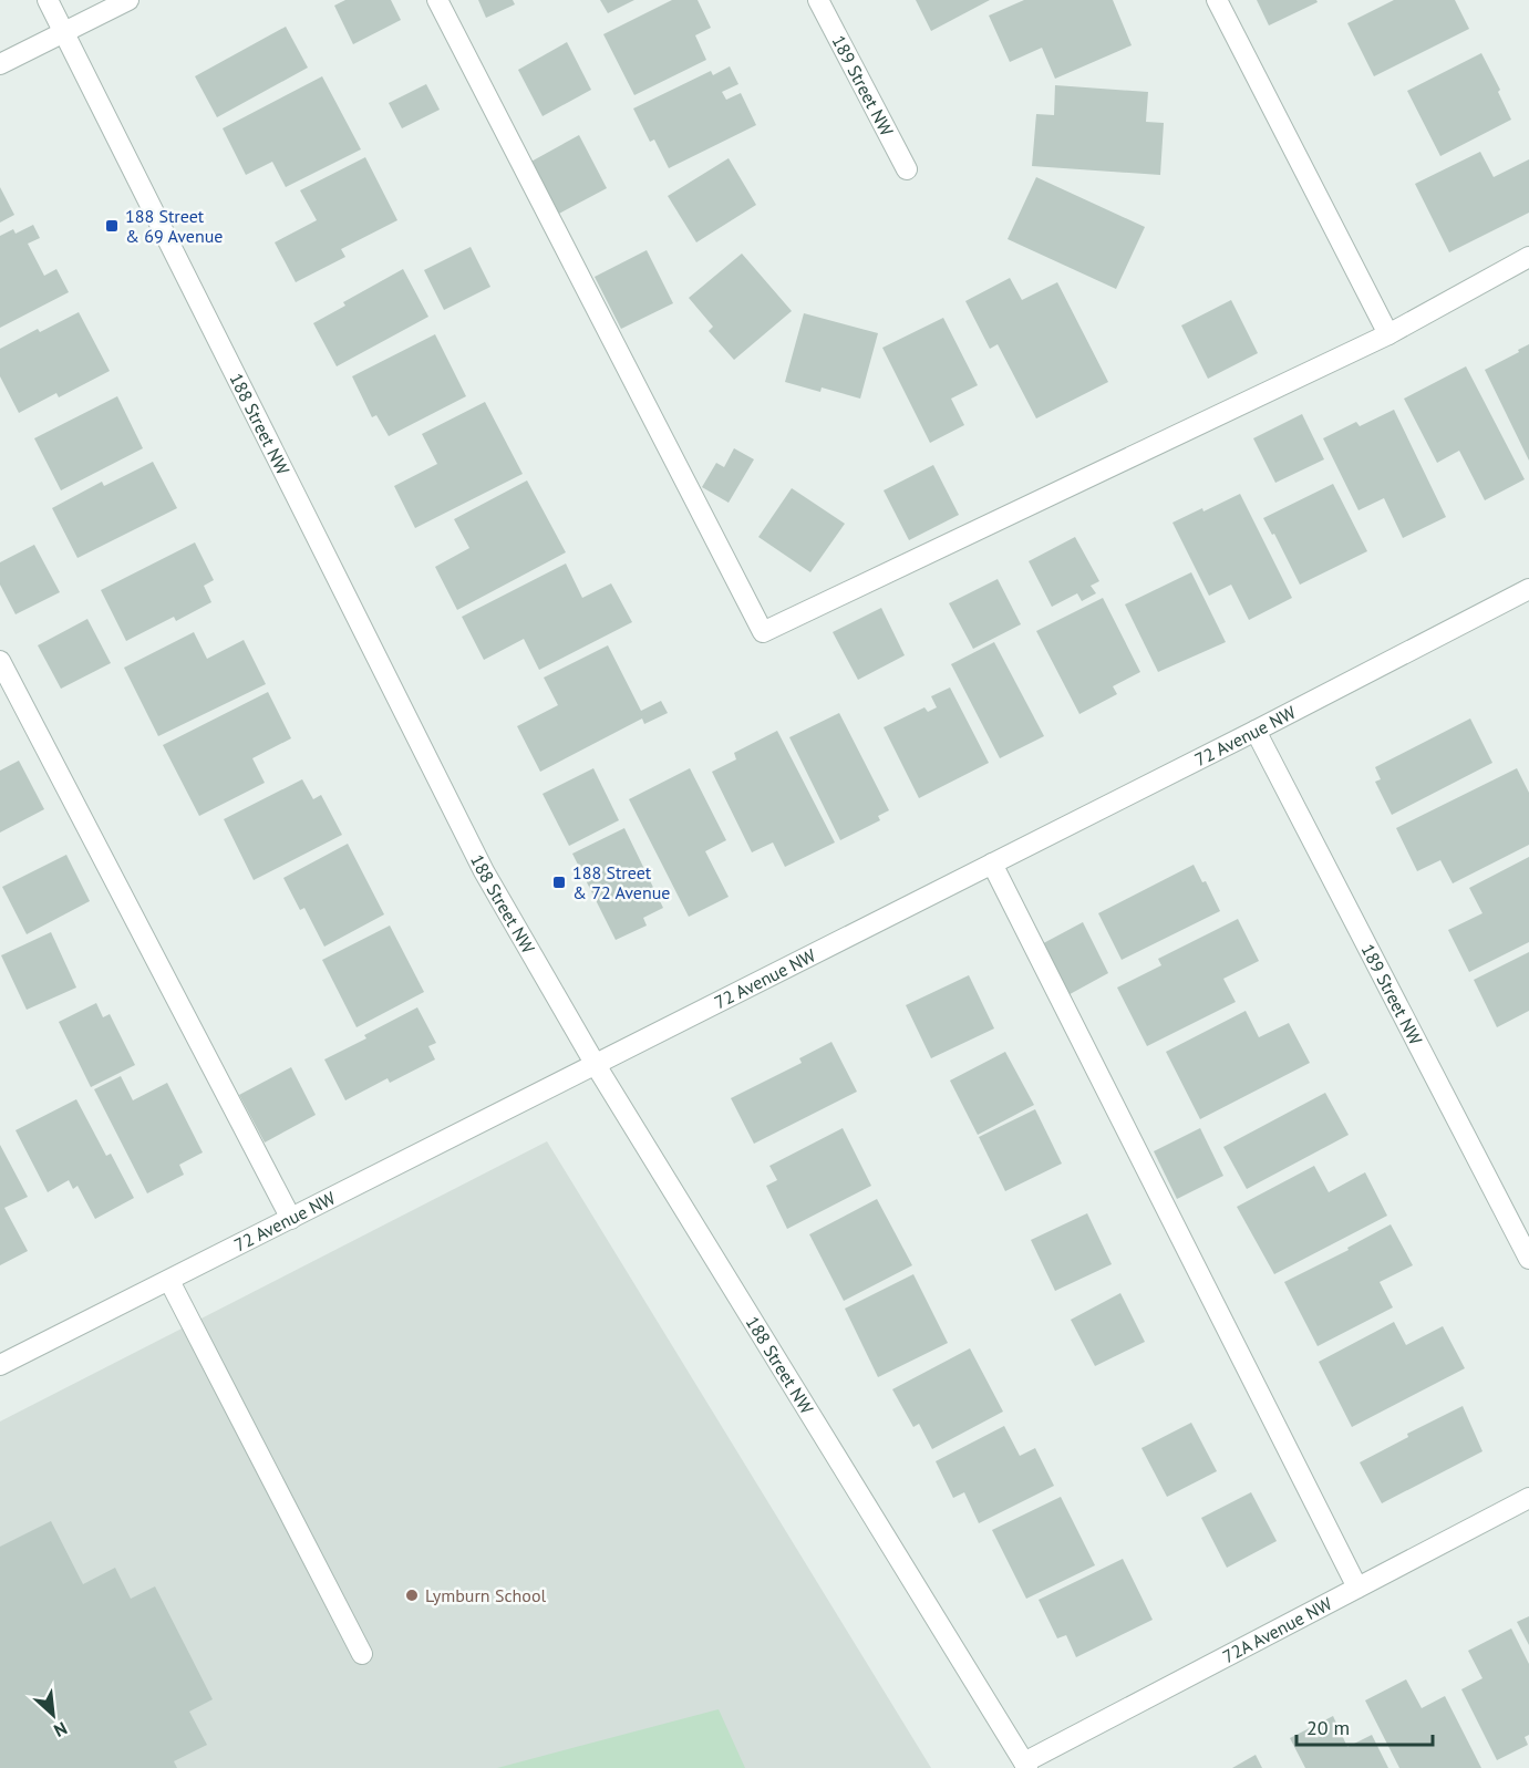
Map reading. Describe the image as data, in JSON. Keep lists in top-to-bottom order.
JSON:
{
  "streets": {
    "street": [
      "189 Street NW",
      "188 Street NW",
      "72 Avenue NW",
      "72A Avenue NW"
    ]
  },
  "crossings": [
    ["189 Street NW", "72 Avenue NW"],
    ["188 Street NW", "72 Avenue NW"],
    ["188 Street NW", "72A Avenue NW"]
  ],
  "places": {
    "transit": ["188 Street & 69 Avenue", "188 Street & 72 Avenue"],
    "other": ["Lymburn School"]
  },
  "scale_bar": "20 m",
  "north": "bottom right"
}
